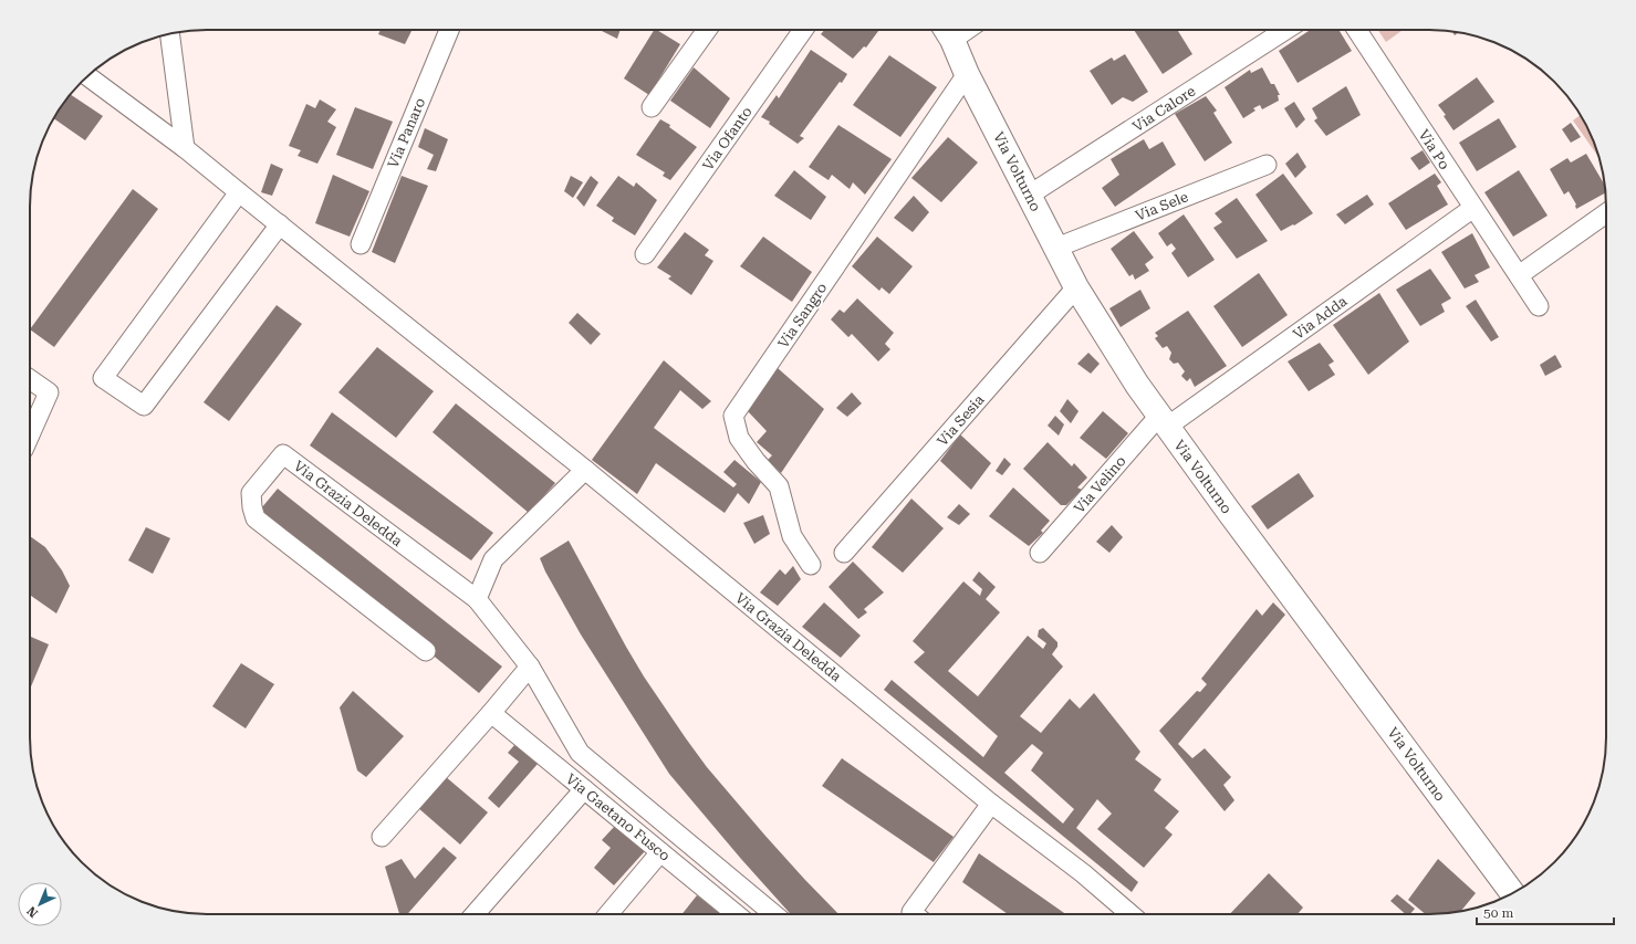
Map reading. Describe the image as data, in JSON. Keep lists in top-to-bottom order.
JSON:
{
  "streets": {
    "street": [
      "Via Calore",
      "Via Panaro",
      "Via Ofanto",
      "Via Po",
      "Via Volturno",
      "Via Sele",
      "Via Sangro",
      "Via Adda",
      "Via Sesia",
      "Via Velino",
      "Via Grazia Deledda",
      "Via Gaetano Fusco"
    ]
  },
  "crossings": [
    ["Via Calore", "Via Volturno"],
    ["Via Po", "Via Adda"],
    ["Via Volturno", "Via Sele"],
    ["Via Volturno", "Via Sangro"],
    ["Via Volturno", "Via Adda"],
    ["Via Volturno", "Via Sesia"],
    ["Via Volturno", "Via Velino"],
    ["Via Adda", "Via Velino"]
  ],
  "scale_bar": "50 m",
  "north": "bottom left"
}
